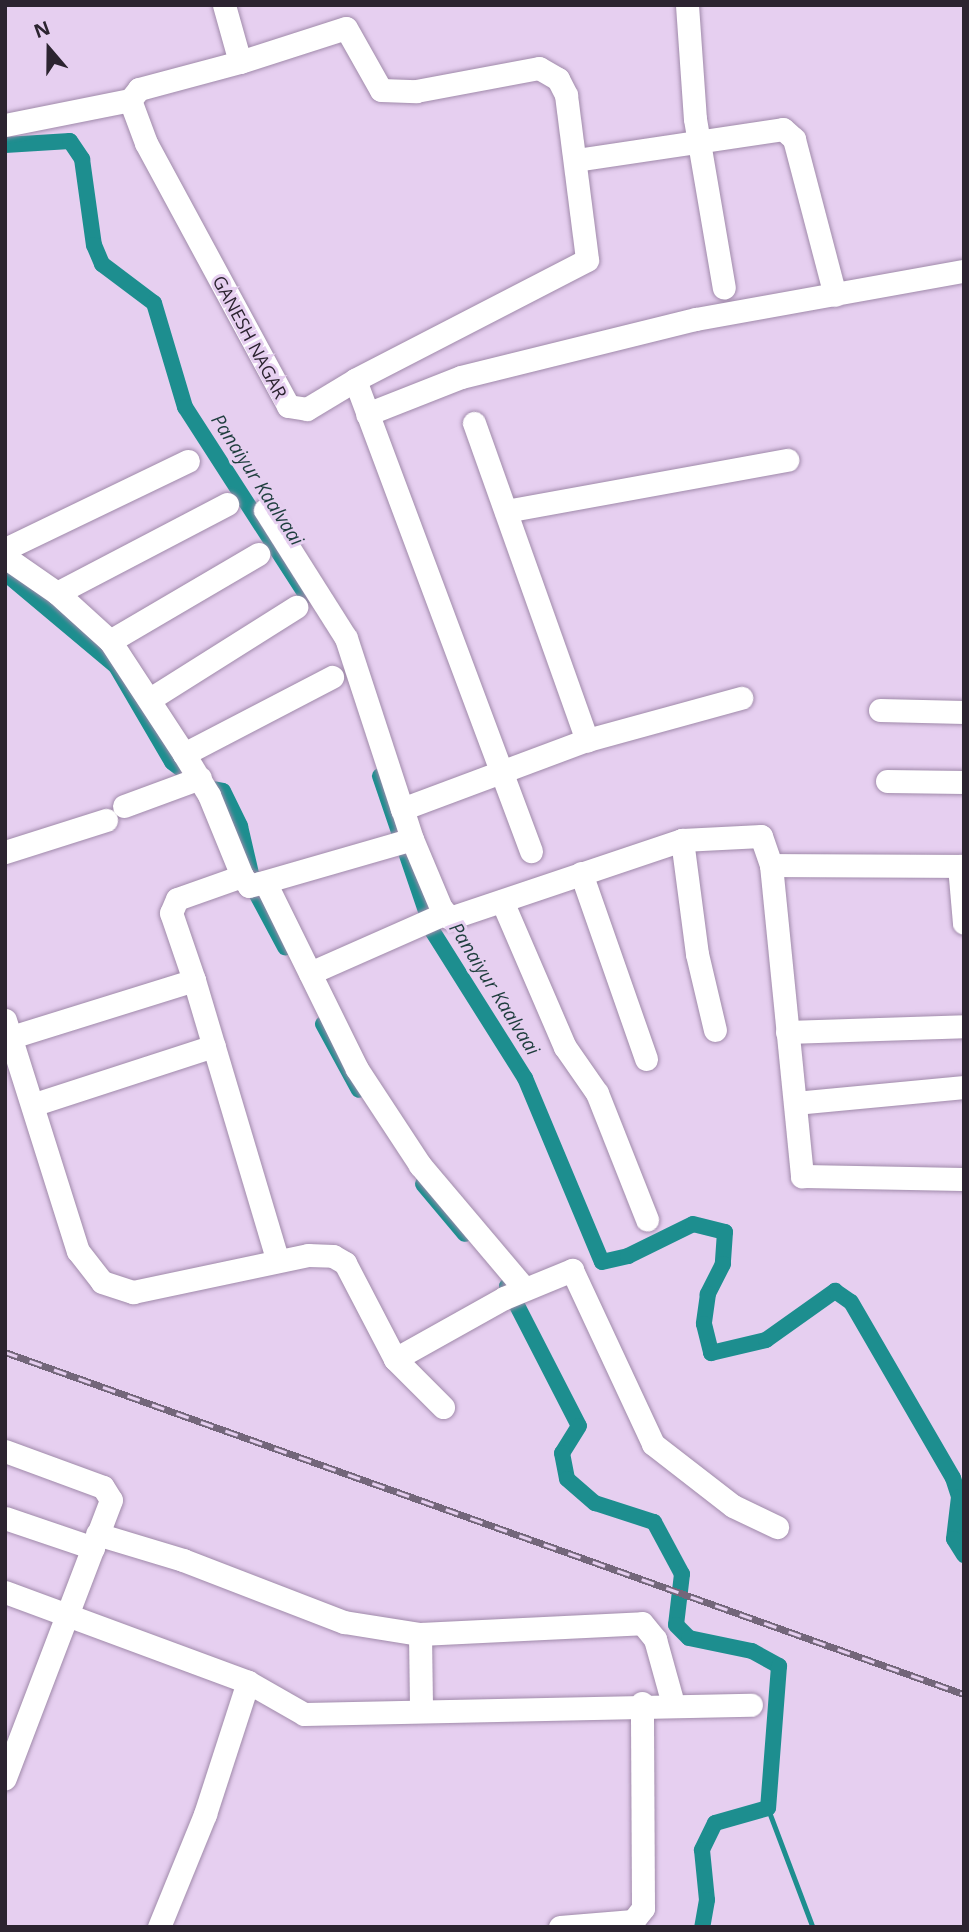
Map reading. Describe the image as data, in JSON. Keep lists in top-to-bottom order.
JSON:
{
  "streets": {
    "street": ["GANESH NAGAR"]
  },
  "water": ["Panaiyur Kaalvaai"],
  "north": "top"
}
